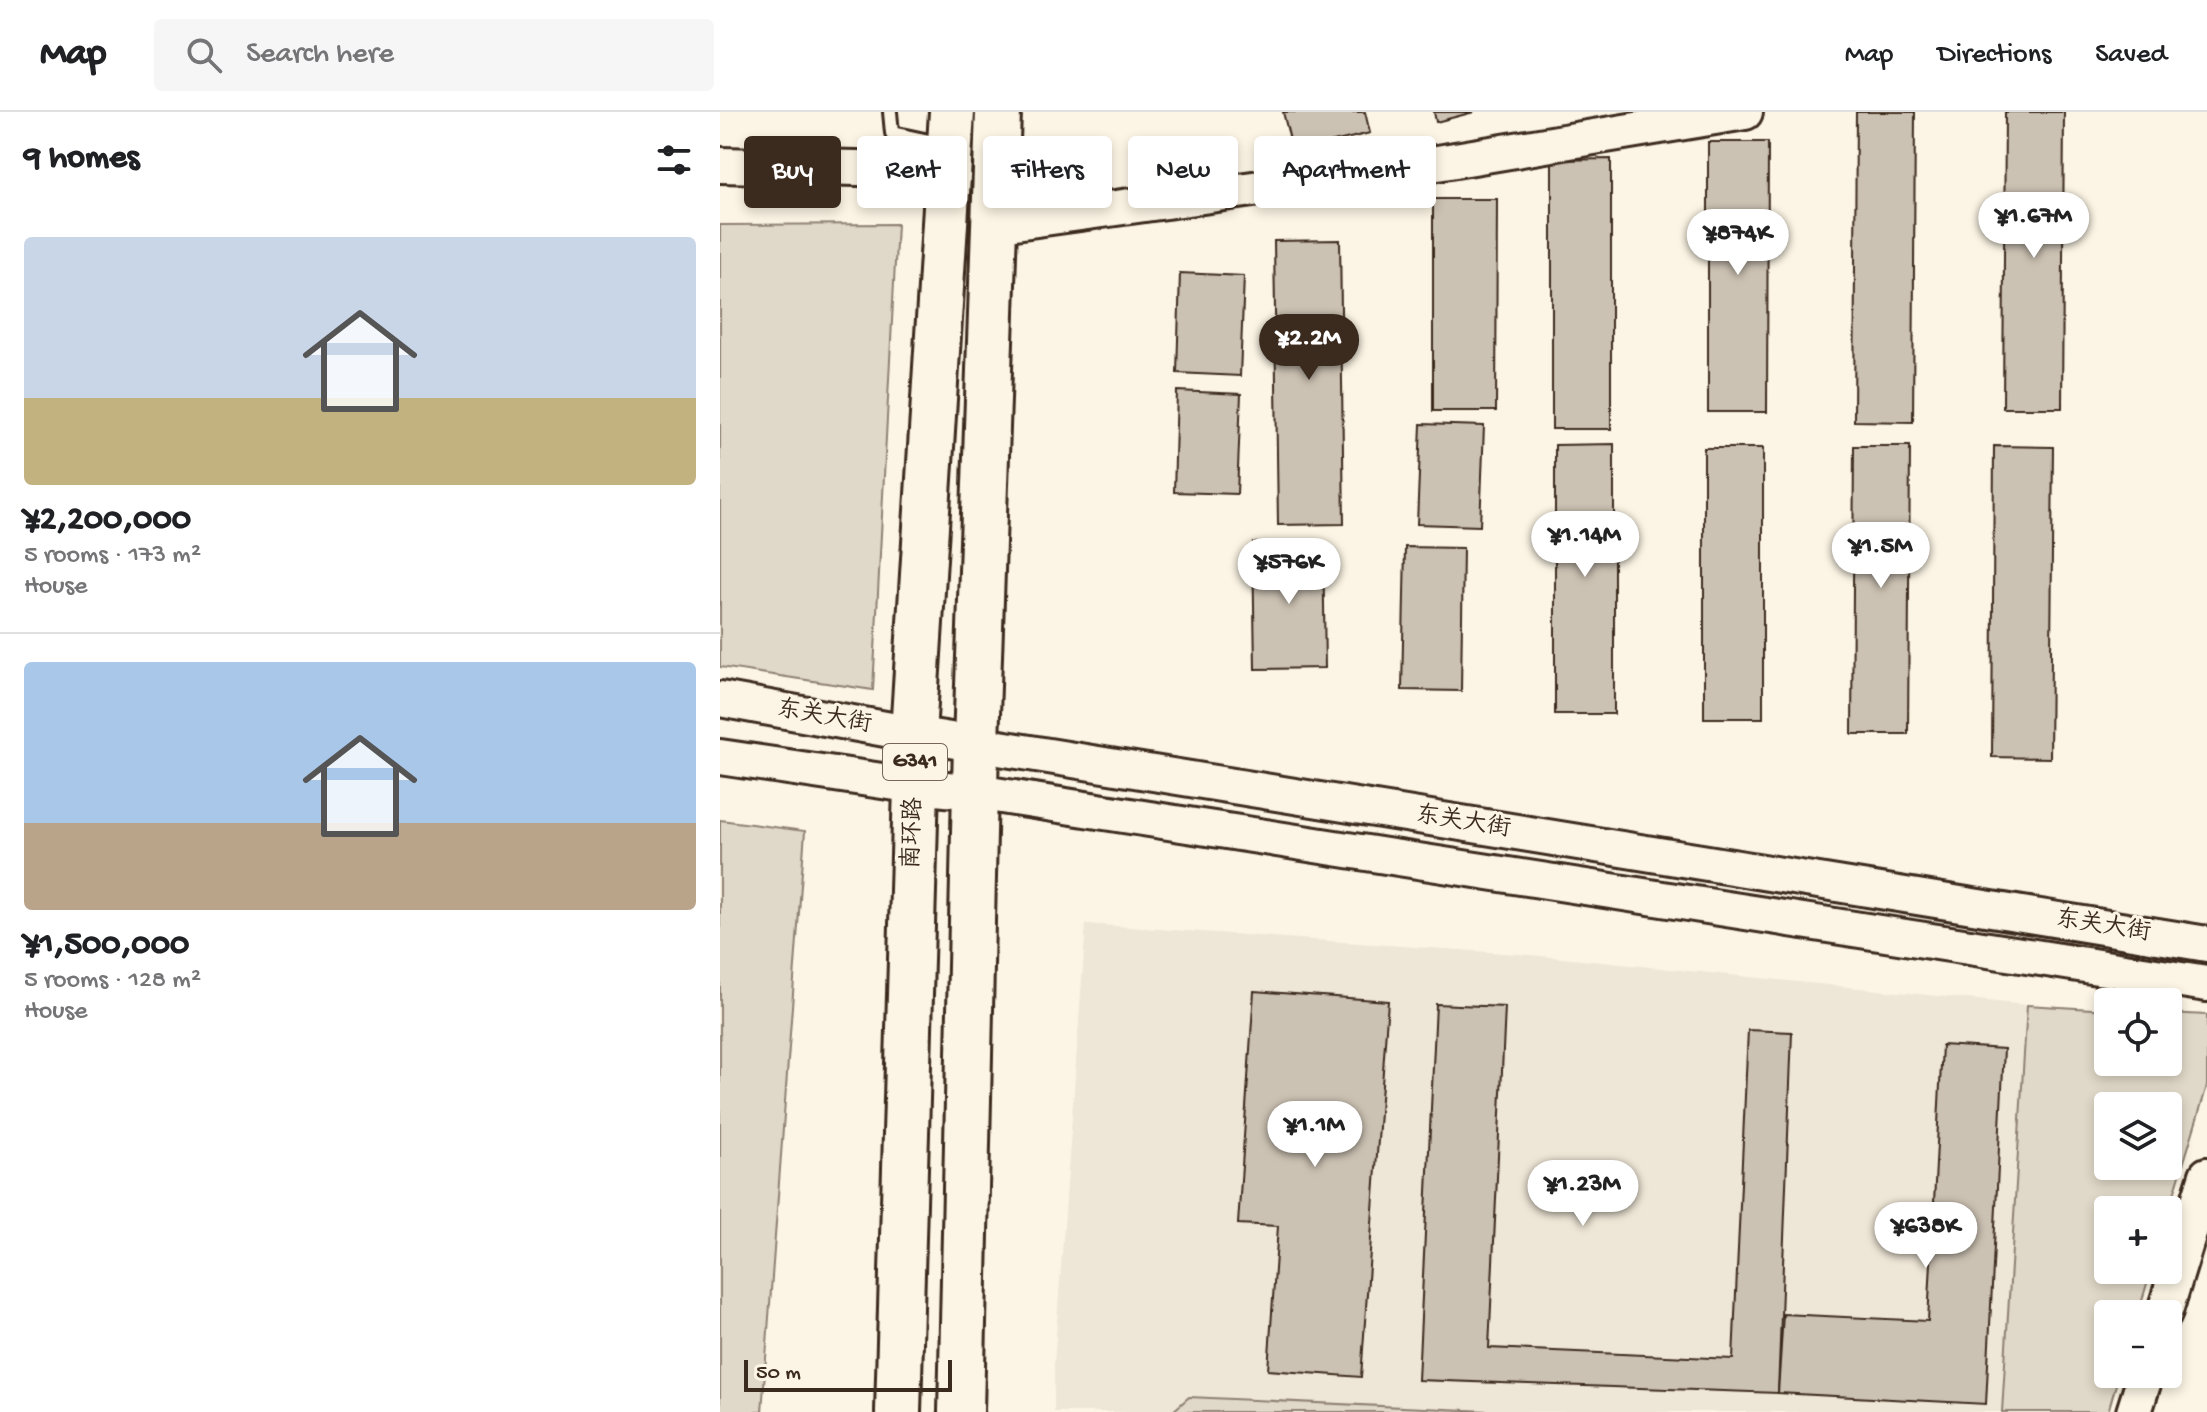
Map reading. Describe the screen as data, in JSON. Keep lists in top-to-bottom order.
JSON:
{
  "streets": {
    "highway": ["G341", "南环路"],
    "main road": ["东关大街"]
  },
  "crossings": [
    ["东关大街", "G341"],
    ["东关大街", "南环路"]
  ],
  "scale_bar": "50 m",
  "page": {
    "header": "Map",
    "search": "Search here",
    "nav": ["Map", "Directions", "Saved"],
    "heading": "9 homes",
    "chip": [
      "Buy",
      "Rent",
      "Filters",
      "New",
      "Apartment"
    ],
    "price": [
      "¥1.67M",
      "¥874K",
      "¥2.2M",
      "¥1.14M",
      "¥1.5M",
      "¥576K",
      "¥1.1M",
      "¥1.23M",
      "¥638K"
    ],
    "list": [
      {
        "name": "¥2,200,000",
        "note": "5 rooms · 173 m² · House"
      },
      {
        "name": "¥1,500,000",
        "note": "5 rooms · 128 m² · House"
      }
    ],
    "map_buttons": ["+", "−"],
    "scale": "50 m"
  }
}
